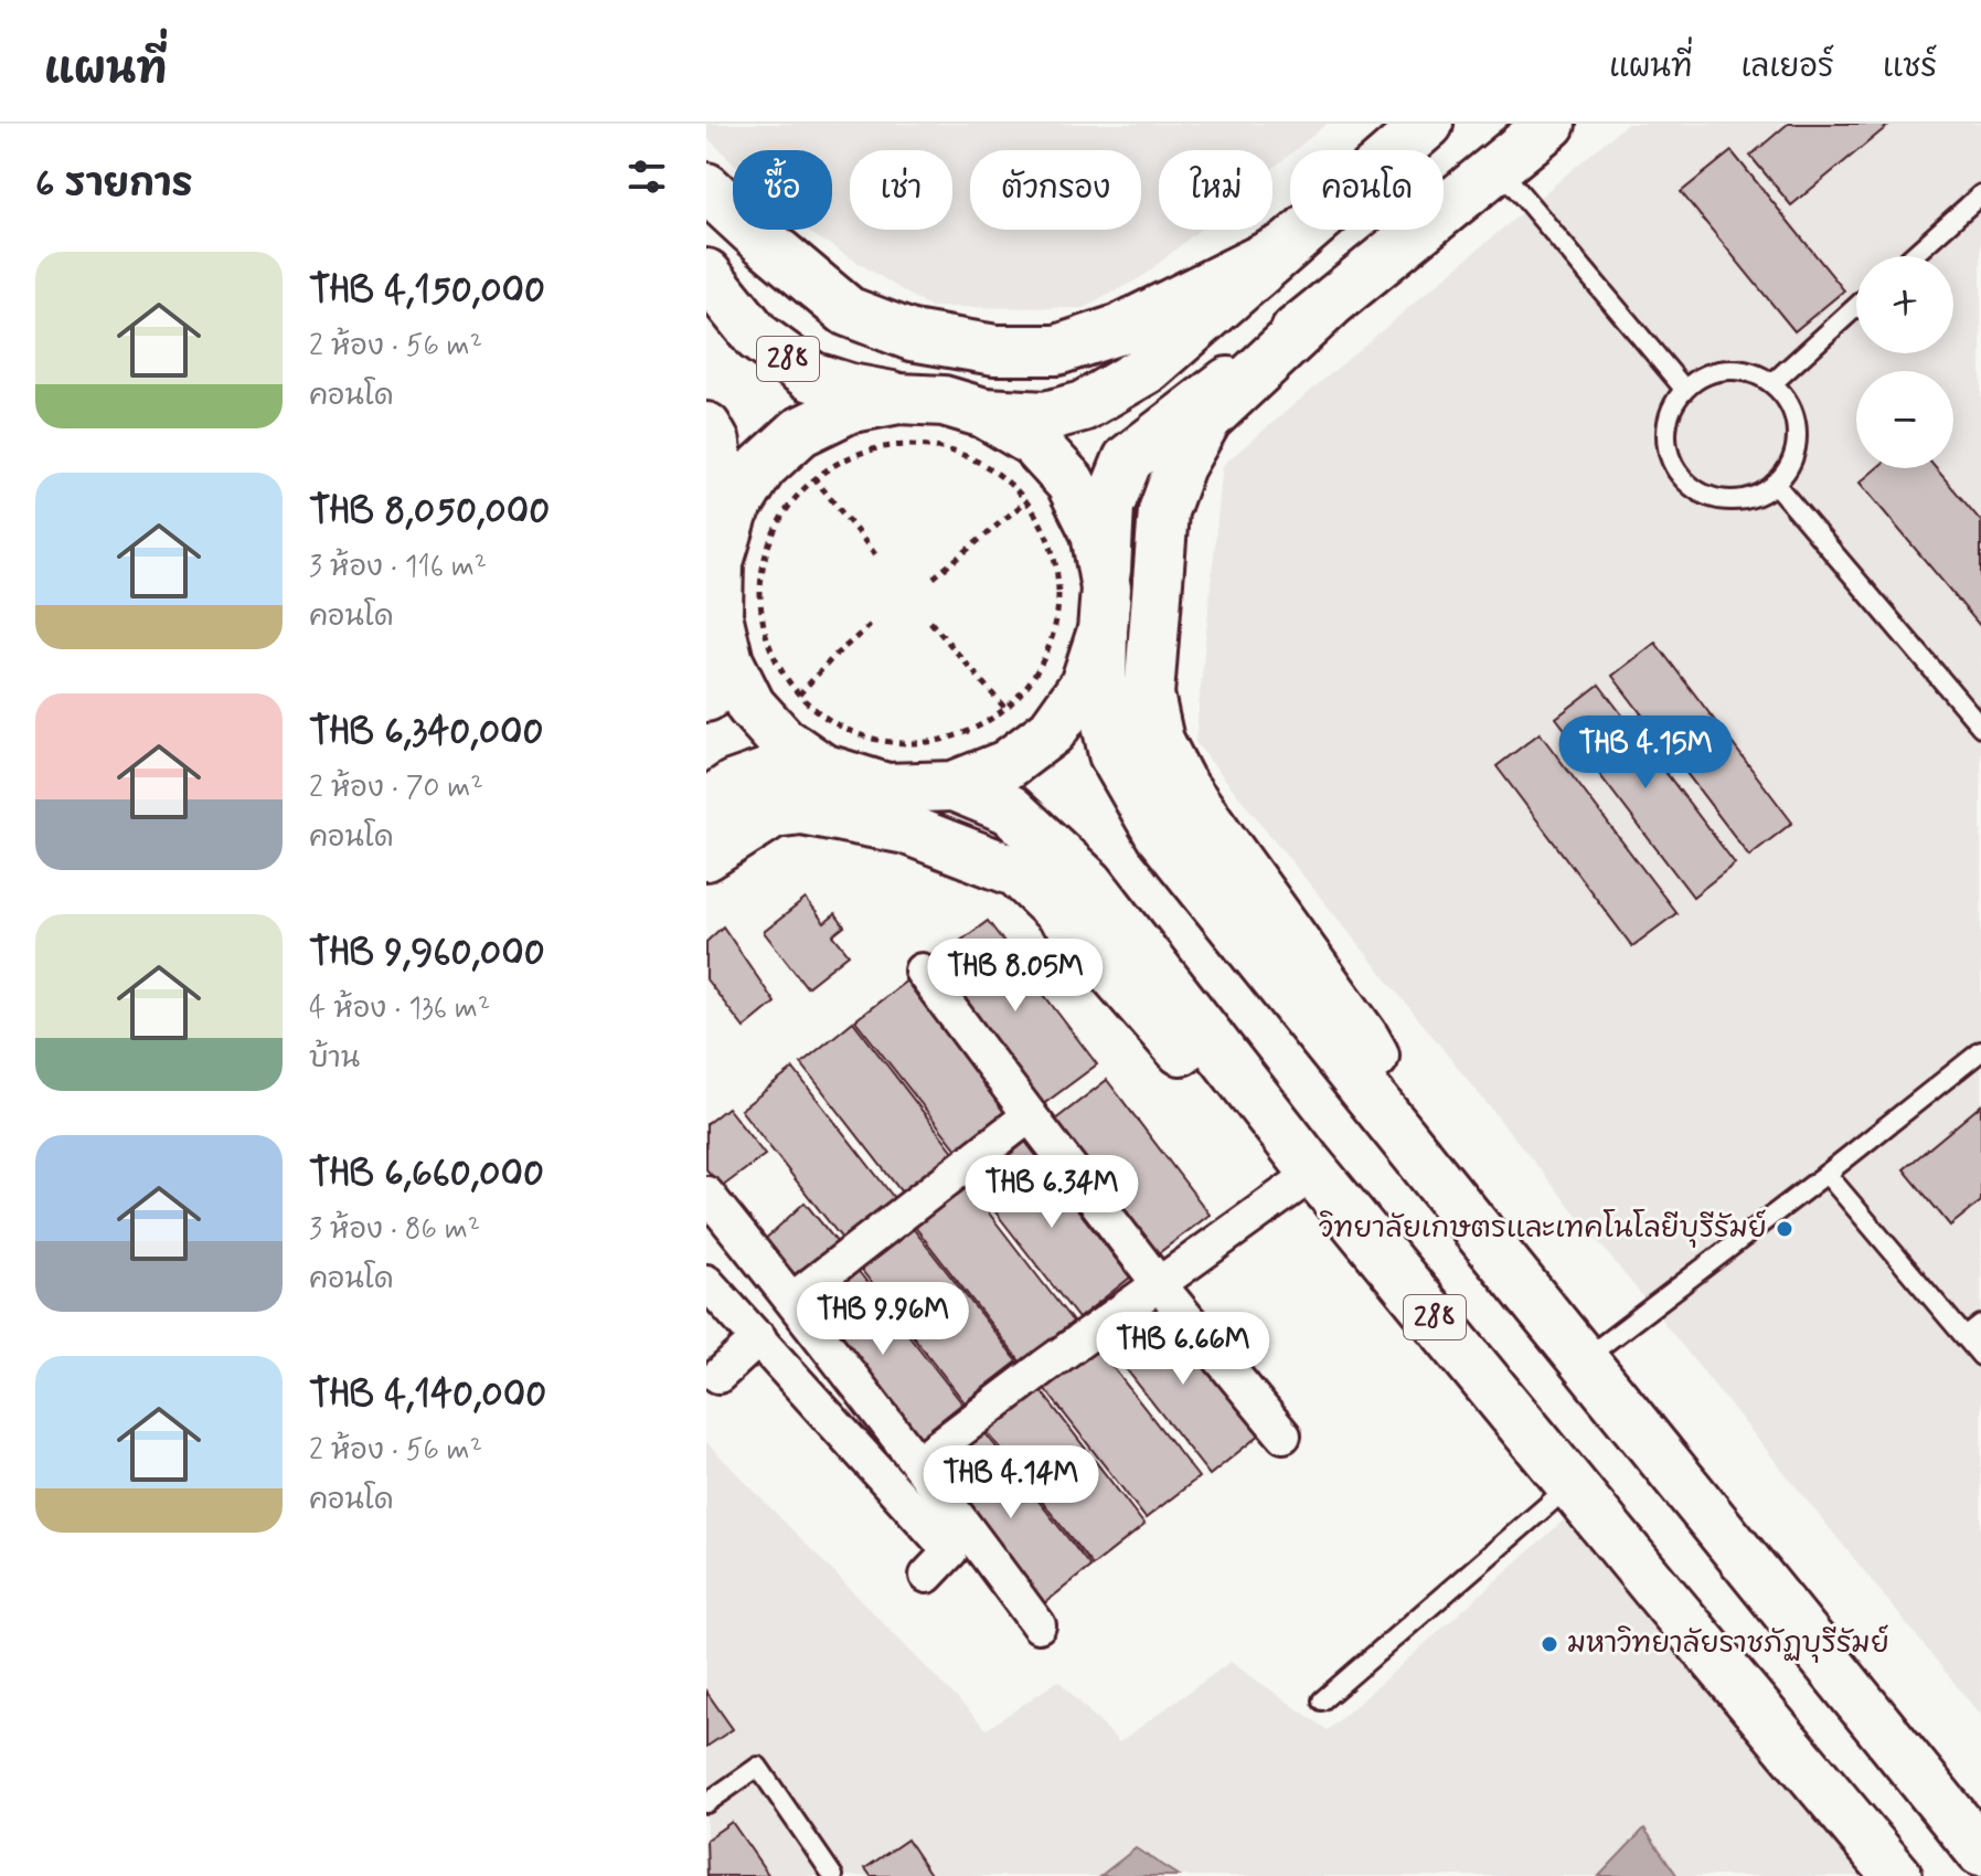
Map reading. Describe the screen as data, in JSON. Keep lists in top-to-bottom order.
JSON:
{
  "streets": {
    "main road": ["288"]
  },
  "places": ["วิทยาลัยเกษตรและเทคโนโลยีบุรีรัมย์", "มหาวิทยาลัยราชภัฏบุรีรัมย์"],
  "page": {
    "header": "แผนที่",
    "nav": ["แผนที่", "เลเยอร์", "แชร์"],
    "heading": "6 รายการ",
    "chip": [
      "ซื้อ",
      "เช่า",
      "ตัวกรอง",
      "ใหม่",
      "คอนโด"
    ],
    "list": [
      {
        "name": "THB 4,150,000",
        "note": "2 ห้อง · 56 m² · คอนโด"
      },
      {
        "name": "THB 8,050,000",
        "note": "3 ห้อง · 116 m² · คอนโด"
      },
      {
        "name": "THB 6,340,000",
        "note": "2 ห้อง · 70 m² · คอนโด"
      },
      {
        "name": "THB 9,960,000",
        "note": "4 ห้อง · 136 m² · บ้าน"
      },
      {
        "name": "THB 6,660,000",
        "note": "3 ห้อง · 86 m² · คอนโด"
      },
      {
        "name": "THB 4,140,000",
        "note": "2 ห้อง · 56 m² · คอนโด"
      }
    ],
    "map_buttons": ["+", "−"],
    "price": [
      "THB 4.15M",
      "THB 8.05M",
      "THB 6.34M",
      "THB 9.96M",
      "THB 6.66M",
      "THB 4.14M"
    ]
  }
}
